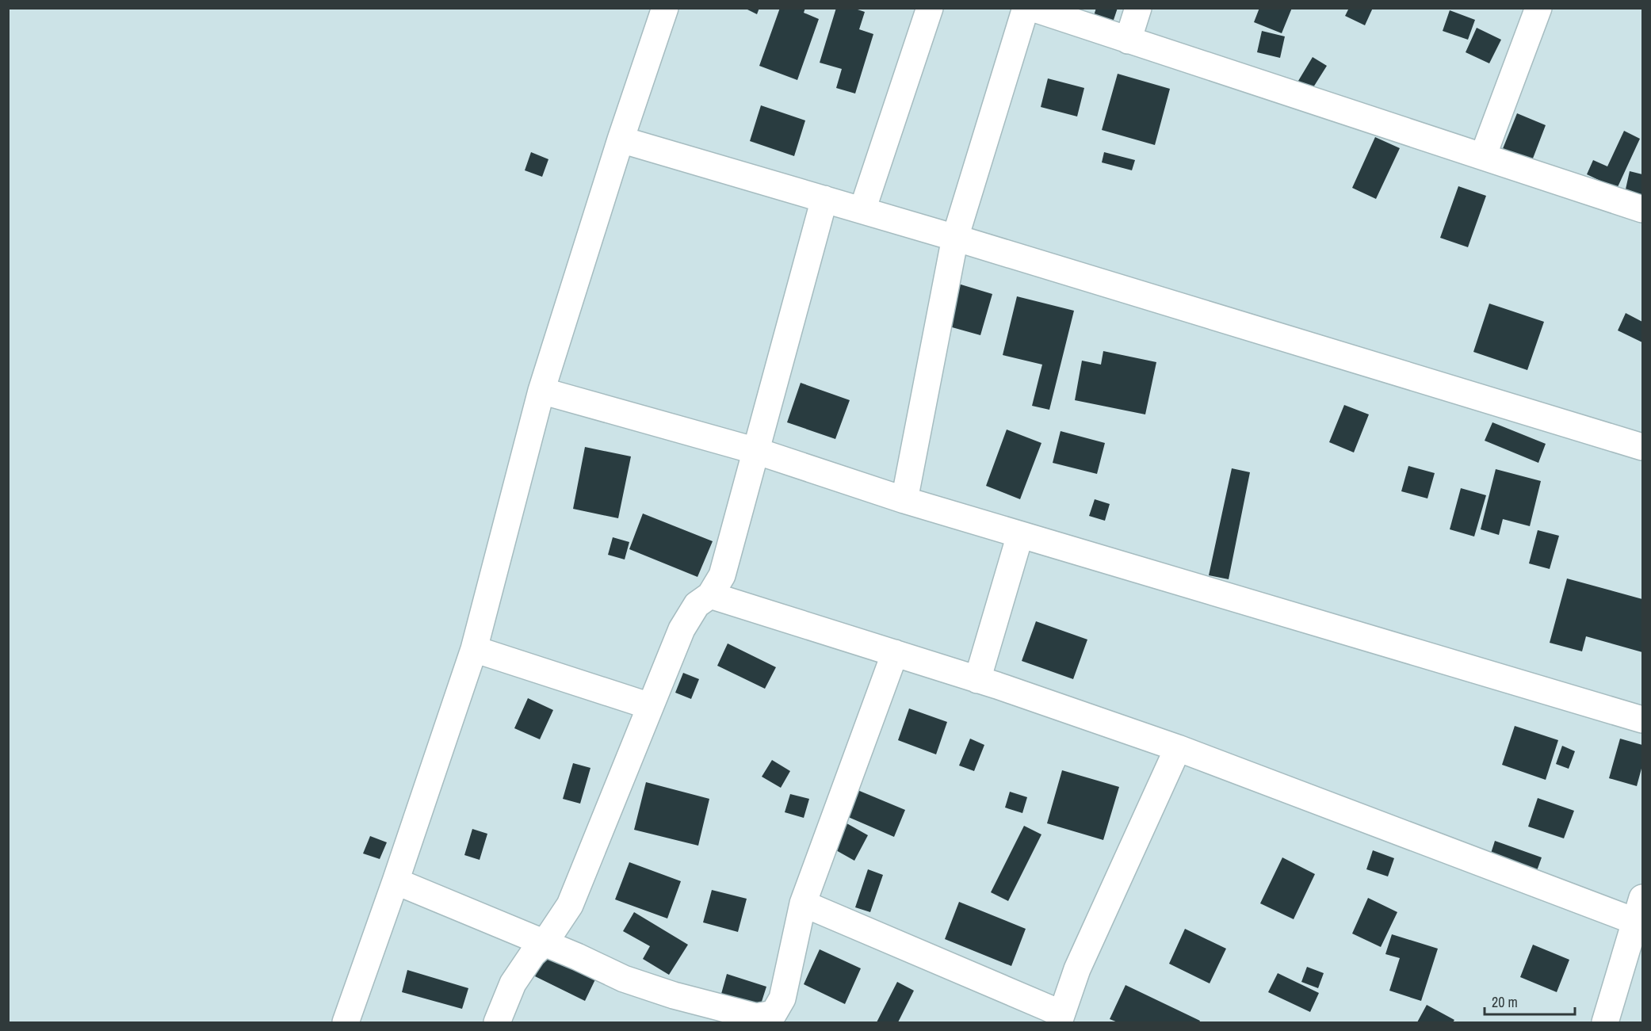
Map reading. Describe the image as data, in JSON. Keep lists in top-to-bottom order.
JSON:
{
  "scale_bar": "20 m"
}
